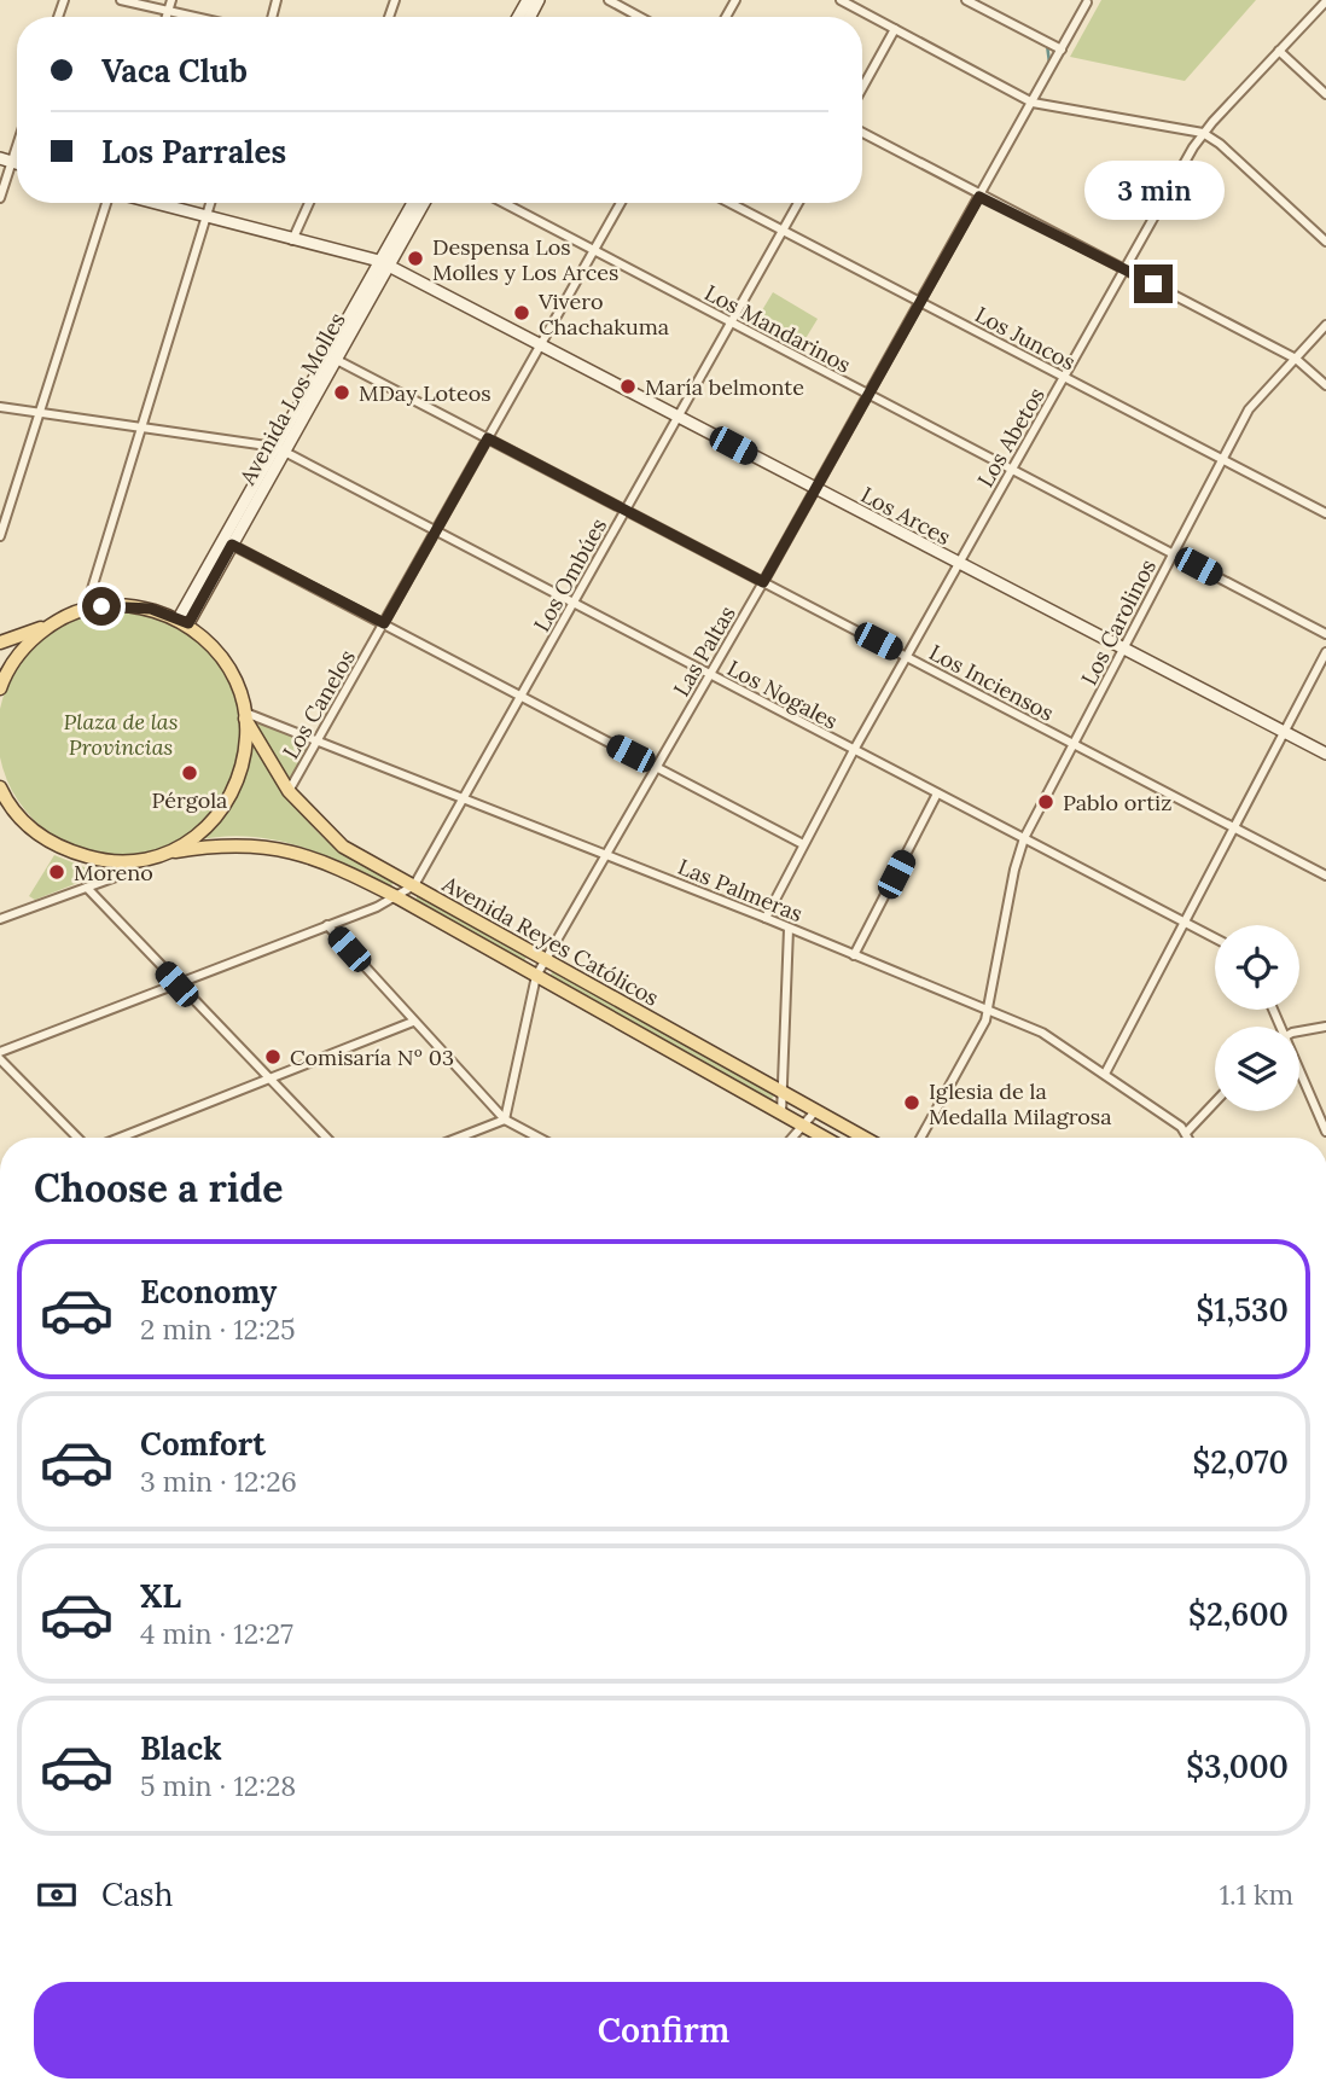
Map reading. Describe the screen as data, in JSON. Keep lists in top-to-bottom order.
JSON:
{
  "streets": {
    "main road": ["Avenida Reyes Católicos"],
    "street": [
      "Los Mandarinos",
      "Los Juncos",
      "Avenida Los Molles",
      "Los Abetos",
      "Los Arces",
      "Los Ombúes",
      "Los Carolinos",
      "Las Paltas",
      "Los Inciensos",
      "Los Nogales",
      "Los Canelos",
      "Las Palmeras"
    ]
  },
  "crossings": [
    ["Los Mandarinos", "Los Abetos"],
    ["Los Mandarinos", "Los Ombúes"],
    ["Los Mandarinos", "Los Carolinos"],
    ["Los Mandarinos", "Las Paltas"],
    ["Los Mandarinos", "Los Canelos"],
    ["Los Juncos", "Los Abetos"],
    ["Los Juncos", "Los Ombúes"],
    ["Los Juncos", "Los Carolinos"],
    ["Los Juncos", "Las Paltas"],
    ["Avenida Los Molles", "Los Arces"],
    ["Avenida Los Molles", "Los Inciensos"],
    ["Avenida Los Molles", "Los Nogales"],
    ["Avenida Los Molles", "Avenida Reyes Católicos"],
    ["Los Abetos", "Los Arces"],
    ["Los Abetos", "Los Inciensos"],
    ["Los Abetos", "Los Nogales"],
    ["Los Abetos", "Las Palmeras"],
    ["Los Arces", "Los Ombúes"],
    ["Los Arces", "Los Carolinos"],
    ["Los Arces", "Las Paltas"],
    ["Los Arces", "Los Canelos"],
    ["Los Ombúes", "Los Inciensos"],
    ["Los Ombúes", "Los Nogales"],
    ["Los Ombúes", "Las Palmeras"],
    ["Los Ombúes", "Avenida Reyes Católicos"],
    ["Los Carolinos", "Los Inciensos"],
    ["Los Carolinos", "Los Nogales"],
    ["Los Carolinos", "Las Palmeras"],
    ["Las Paltas", "Los Inciensos"],
    ["Las Paltas", "Los Nogales"],
    ["Las Paltas", "Las Palmeras"],
    ["Las Paltas", "Avenida Reyes Católicos"],
    ["Los Inciensos", "Los Canelos"],
    ["Los Nogales", "Los Canelos"],
    ["Los Canelos", "Las Palmeras"],
    ["Los Canelos", "Avenida Reyes Católicos"],
    ["Las Palmeras", "Avenida Reyes Católicos"]
  ],
  "parks": ["Plaza de las Provincias"],
  "places": [
    "Despensa Los Molles y Los Arces",
    "Vivero Chachakuma",
    "María belmonte",
    "MDay Loteos",
    "Pérgola",
    "Pablo ortiz",
    "Moreno",
    "Comisaría Nº 03",
    "Iglesia de la Medalla Milagrosa"
  ],
  "page": {
    "banner": ["Vaca Club", "Los Parrales"],
    "bubble": "3 min",
    "heading": "Choose a ride",
    "list": [
      {
        "name": "Economy",
        "note": "2 min · 12:25",
        "value": "$1,530"
      },
      {
        "name": "Comfort",
        "note": "3 min · 12:26",
        "value": "$2,070"
      },
      {
        "name": "XL",
        "note": "4 min · 12:27",
        "value": "$2,600"
      },
      {
        "name": "Black",
        "note": "5 min · 12:28",
        "value": "$3,000"
      }
    ],
    "pay": ["Cash", "1.1 km"],
    "buttons": "Confirm"
  }
}
